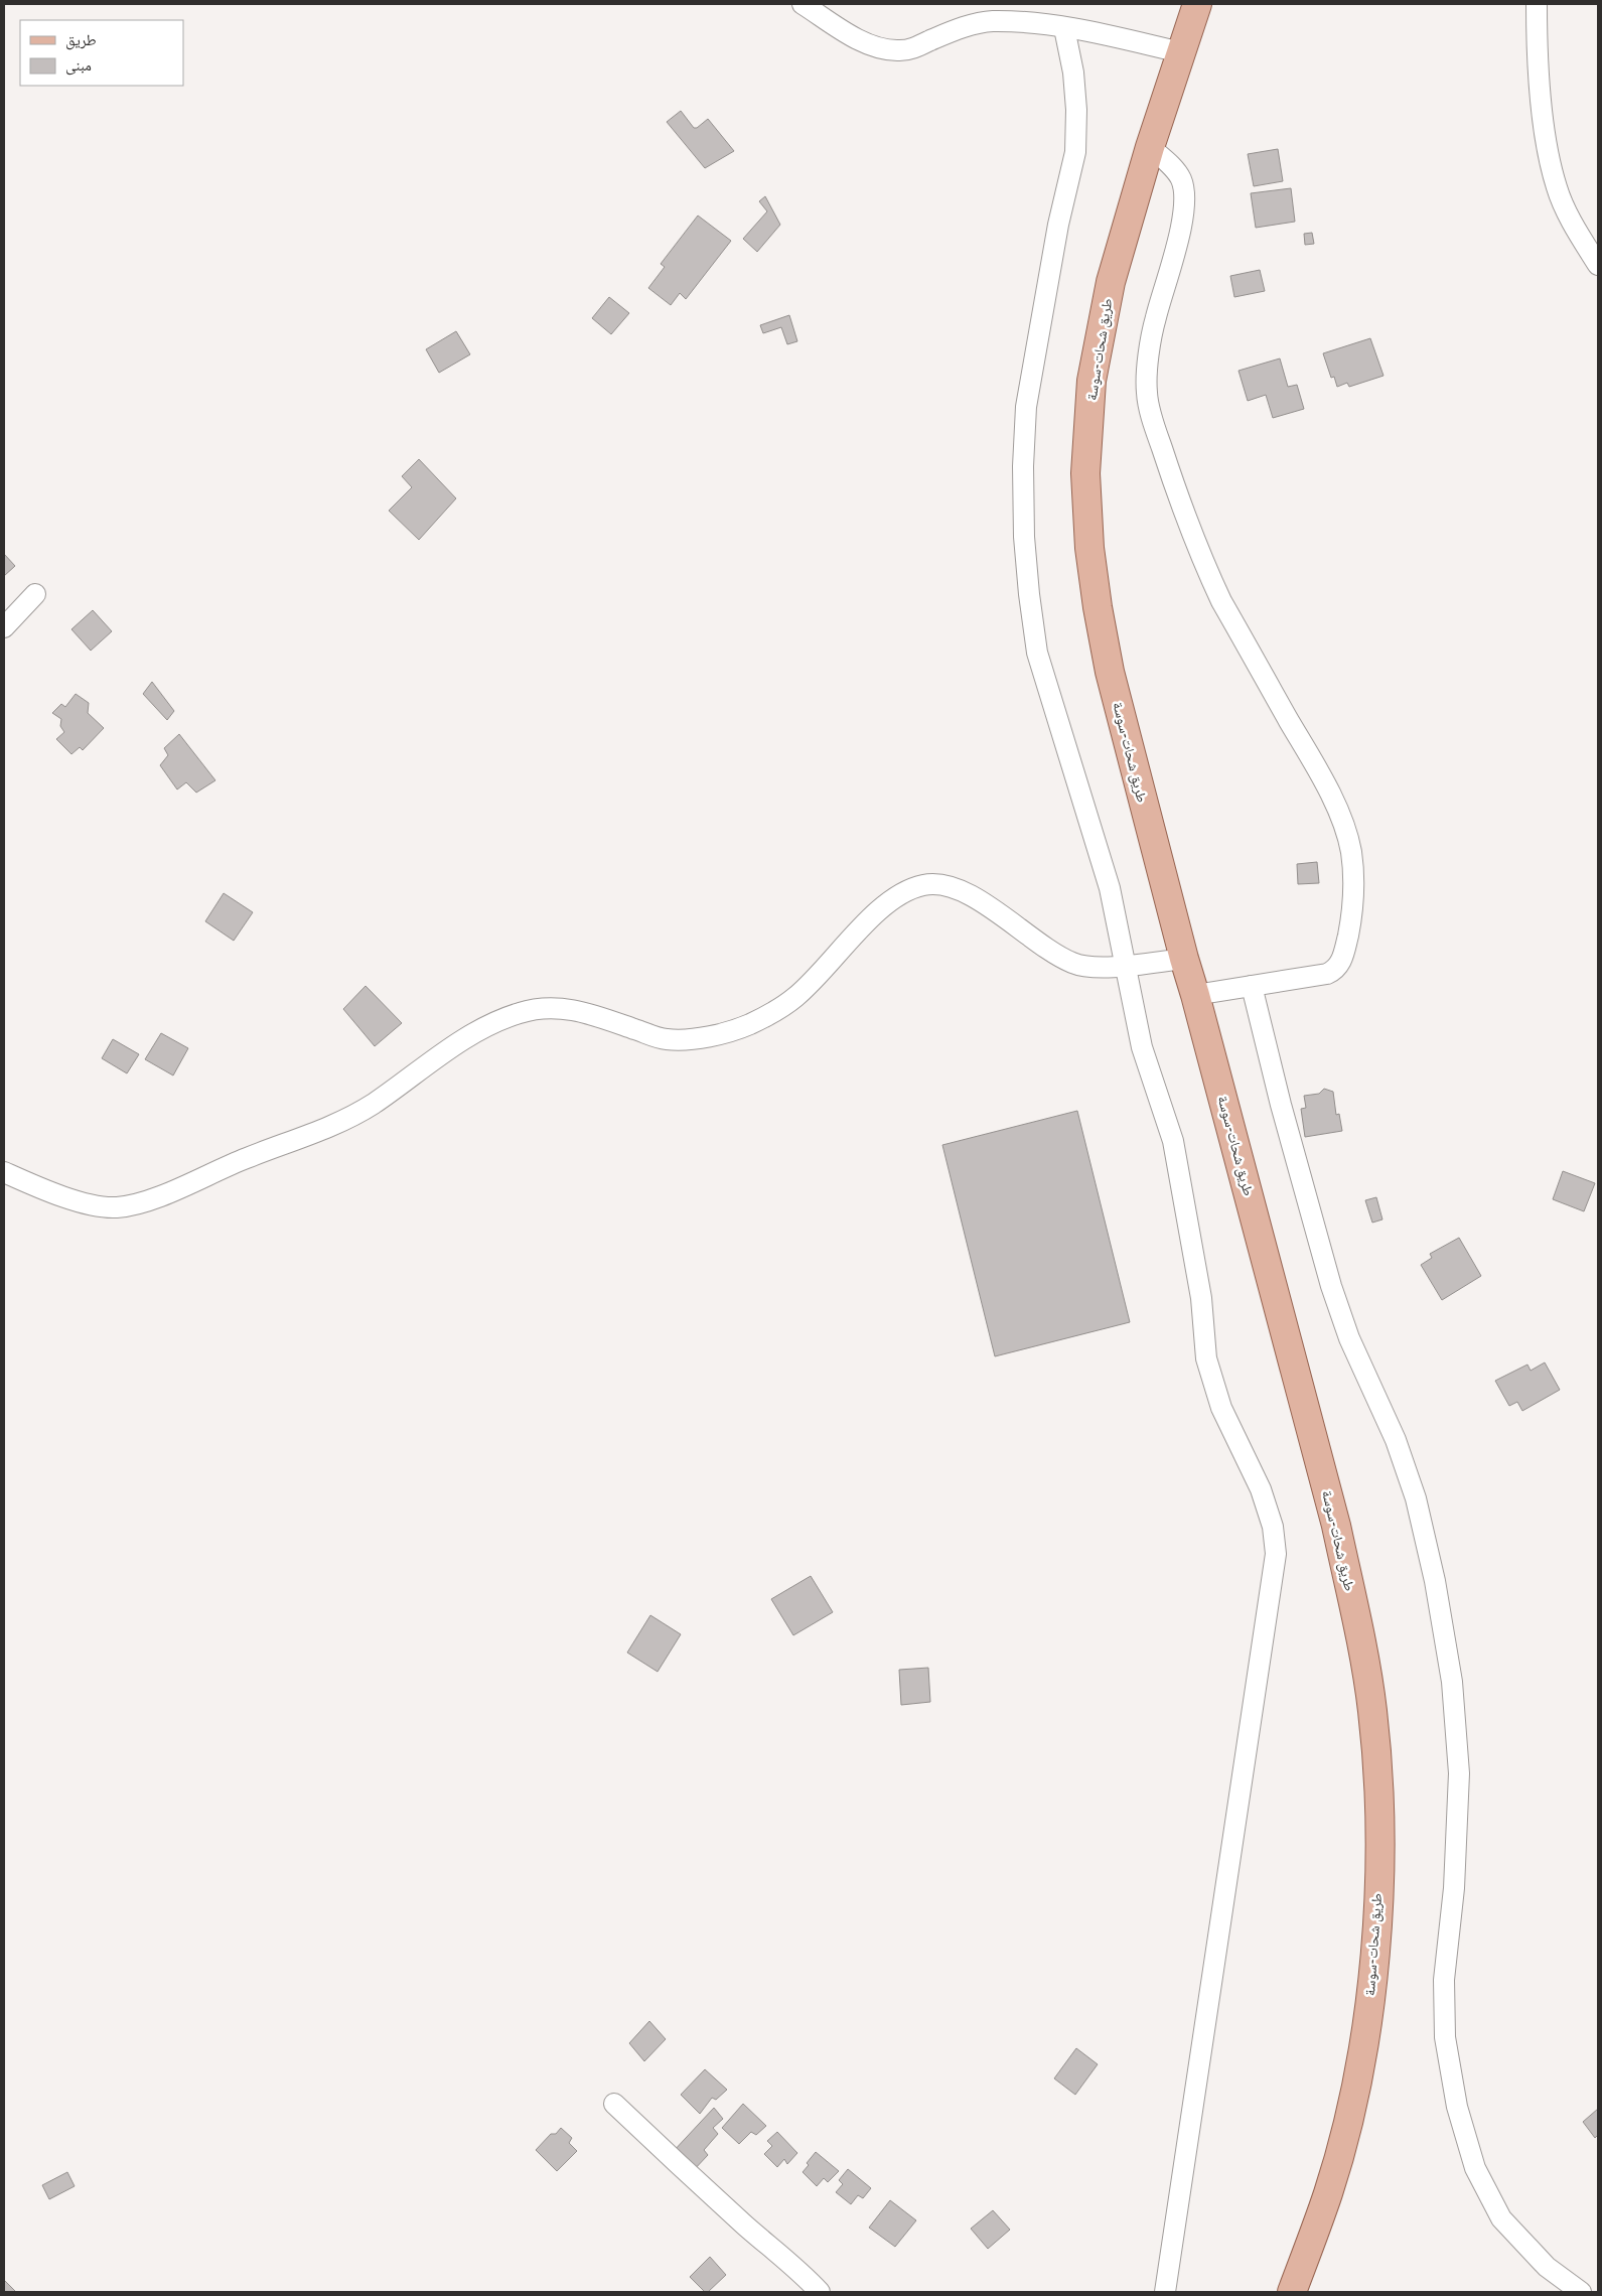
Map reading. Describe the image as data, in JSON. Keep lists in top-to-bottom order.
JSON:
{
  "streets": {
    "main road": ["طريق شحات-سوسة"]
  },
  "legend": ["طريق", "مبنى"]
}
